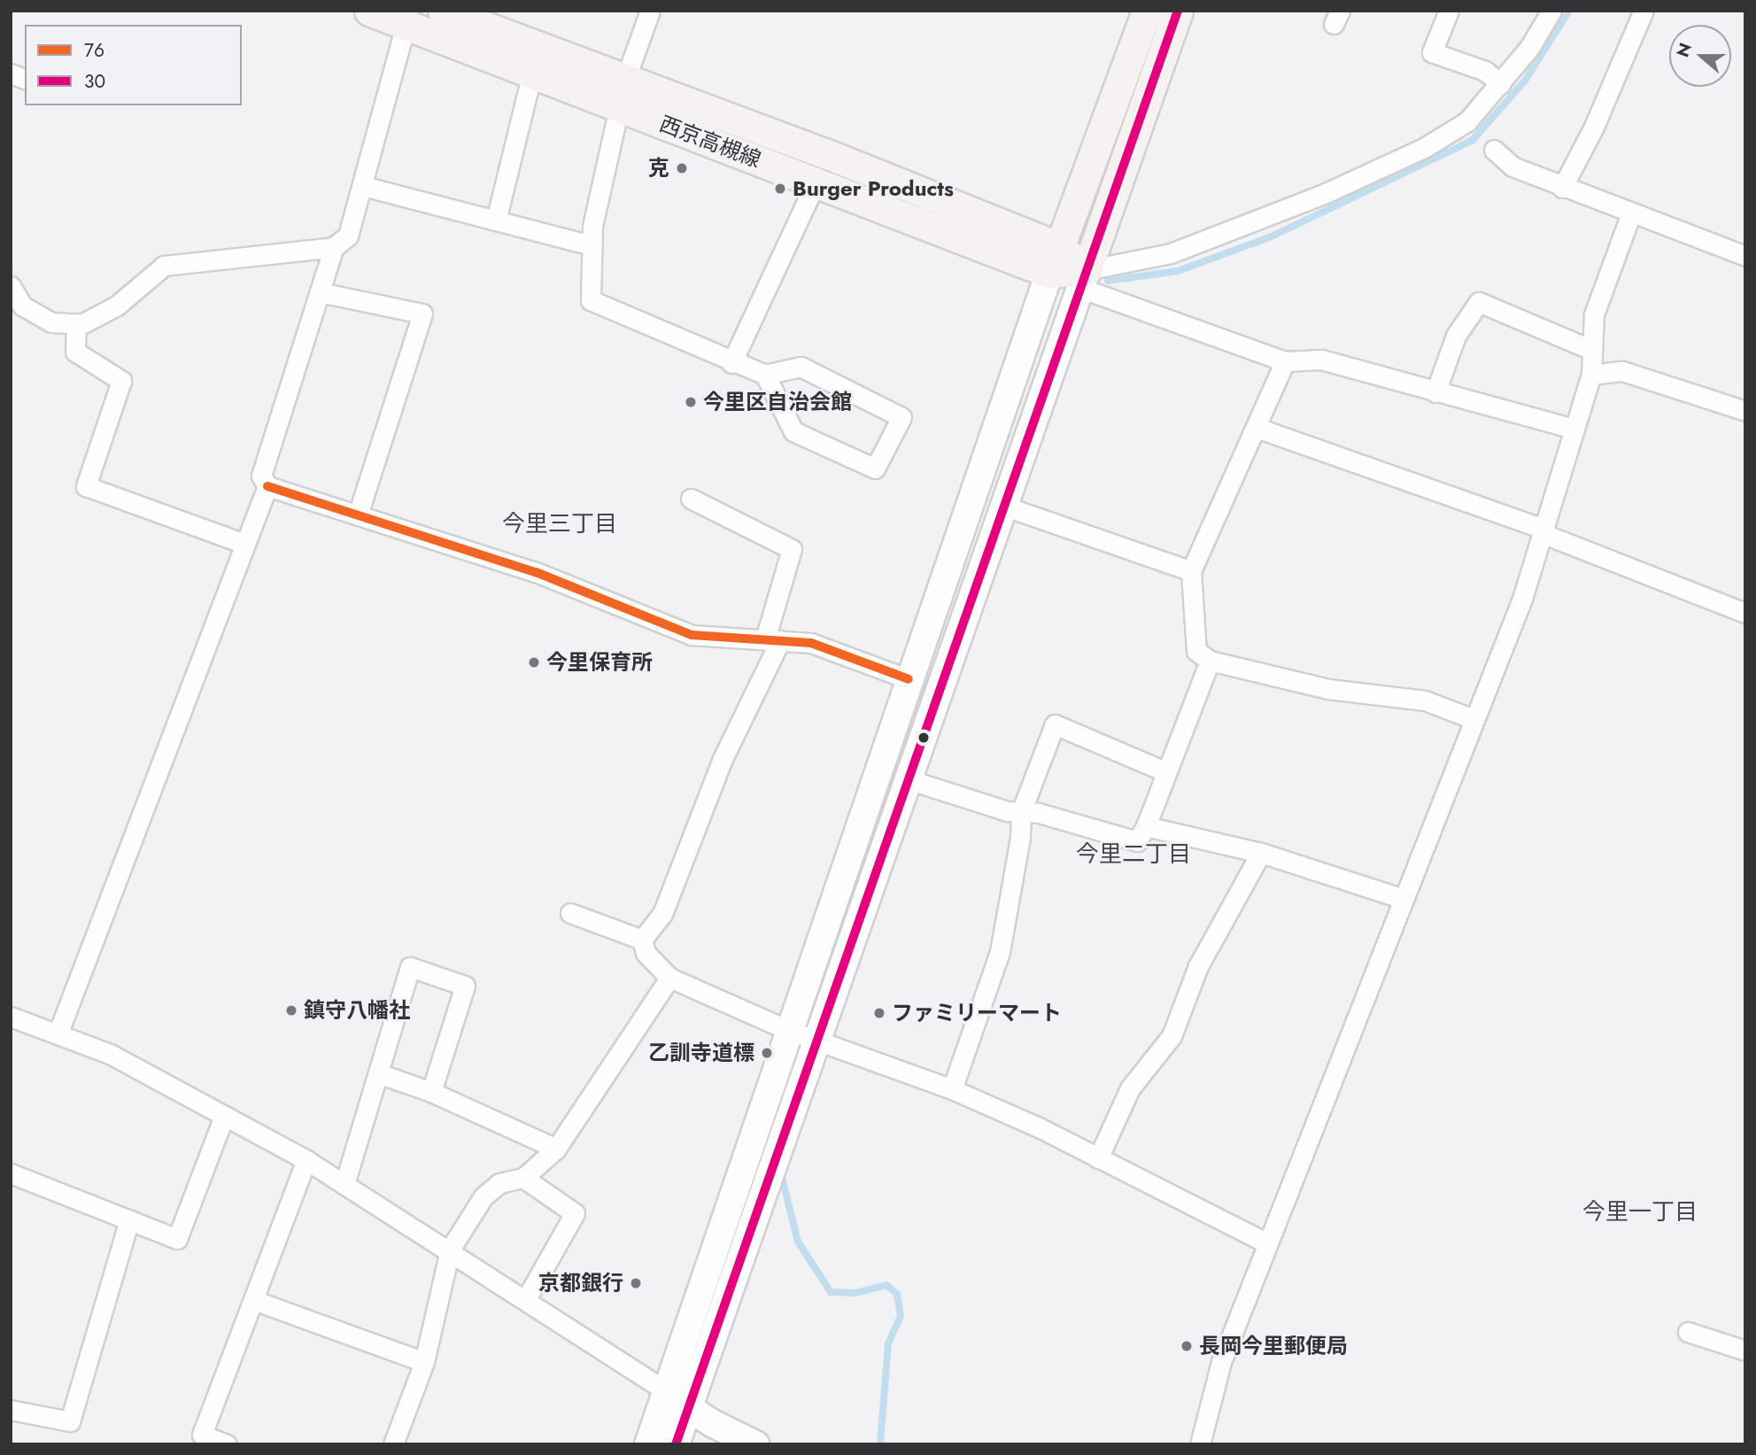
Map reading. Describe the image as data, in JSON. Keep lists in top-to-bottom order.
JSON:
{
  "streets": {
    "main road": ["西京高槻線"]
  },
  "districts": ["今里三丁目", "今里二丁目", "今里一丁目"],
  "places": [
    "克",
    "Burger Products",
    "今里区自治会館",
    "今里保育所",
    "鎮守八幡社",
    "ファミリーマート",
    "乙訓寺道標",
    "京都銀行",
    "長岡今里郵便局"
  ],
  "lines": ["transit line 30", "transit line 76"],
  "legend": ["76", "30"],
  "north": "left"
}
